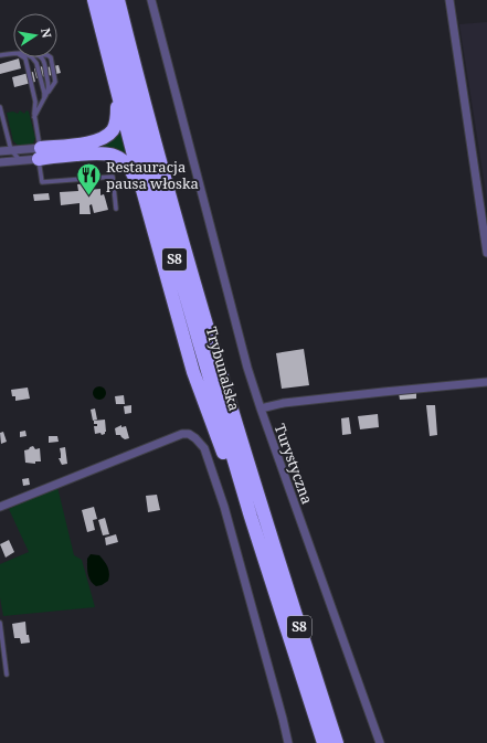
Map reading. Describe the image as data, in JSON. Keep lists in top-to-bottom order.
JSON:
{
  "streets": {
    "highway": ["S8", "Trybunalska"],
    "street": ["Turystyczna"]
  },
  "places": {
    "restaurant": ["Restauracja pausa włoska"]
  },
  "north": "right"
}
